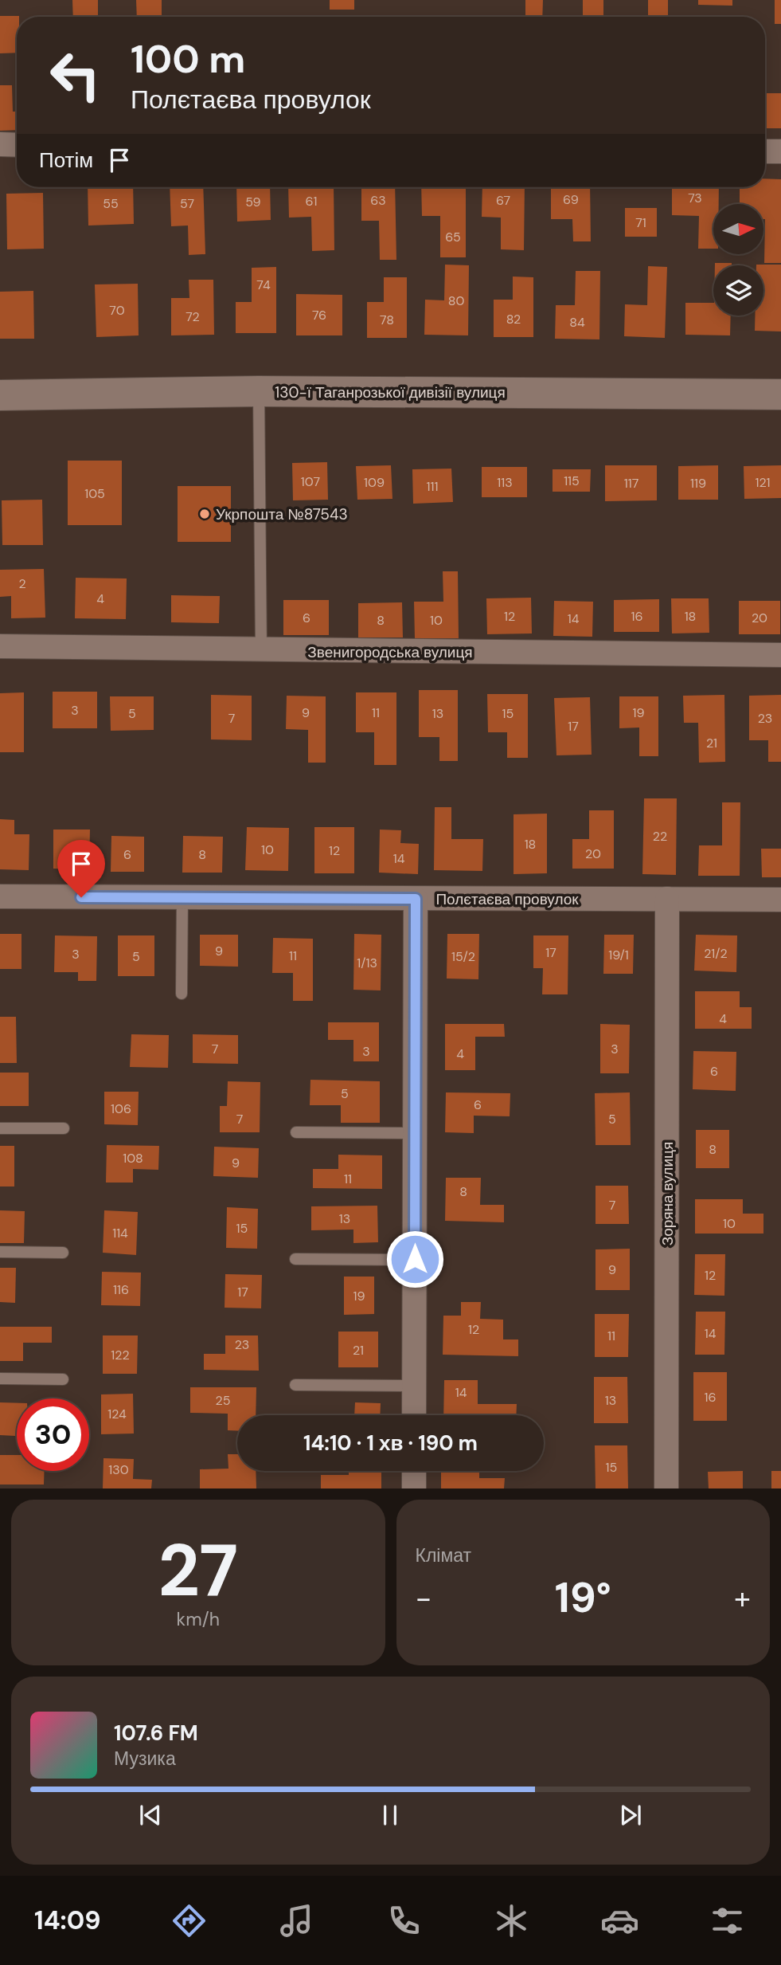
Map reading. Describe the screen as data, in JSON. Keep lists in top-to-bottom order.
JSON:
{
  "streets": {
    "street": [
      "130-ї Таганрозької дивізії вулиця",
      "Звенигородська вулиця",
      "Полєтаєва провулок",
      "Зоряна вулиця"
    ]
  },
  "crossings": [
    ["Полєтаєва провулок", "Зоряна вулиця"]
  ],
  "places": ["Укрпошта №87543"],
  "house_numbers": [
    "73",
    "69",
    "63",
    "67",
    "61",
    "59",
    "55",
    "57",
    "71",
    "65",
    "74",
    "80",
    "70",
    "76",
    "72",
    "82",
    "78",
    "84",
    "115",
    "107",
    "109",
    "113",
    "121",
    "117",
    "119",
    "111",
    "105",
    "2",
    "4",
    "12",
    "16",
    "18",
    "6",
    "20",
    "14",
    "8",
    "10",
    "3",
    "9",
    "11",
    "19",
    "5",
    "13",
    "15",
    "7",
    "23",
    "17",
    "21",
    "22",
    "18",
    "10",
    "12",
    "20",
    "6",
    "8",
    "14",
    "9",
    "17",
    "21/2",
    "3",
    "19/1",
    "11",
    "5",
    "15/2",
    "1/13",
    "4",
    "7",
    "3",
    "3",
    "4",
    "6",
    "5",
    "6",
    "106",
    "7",
    "5",
    "8",
    "108",
    "9",
    "11",
    "8",
    "7",
    "13",
    "10",
    "15",
    "114",
    "9",
    "12",
    "116",
    "17",
    "19",
    "12",
    "14",
    "11",
    "23",
    "21",
    "122",
    "14",
    "16",
    "25",
    "13",
    "124",
    "15",
    "130"
  ],
  "north": "right",
  "page": {
    "turn": ["100 m", "Полєтаєва провулок"],
    "then": "Потім",
    "limit": "30",
    "trip": "14:10 · 1 хв · 190 m",
    "tile": [
      ["27", "km/h"],
      "Клімат"
    ],
    "heat": ["−", "19°", "+"],
    "song": ["107.6 FM", "Музика"],
    "tabs": "14:09"
  }
}
